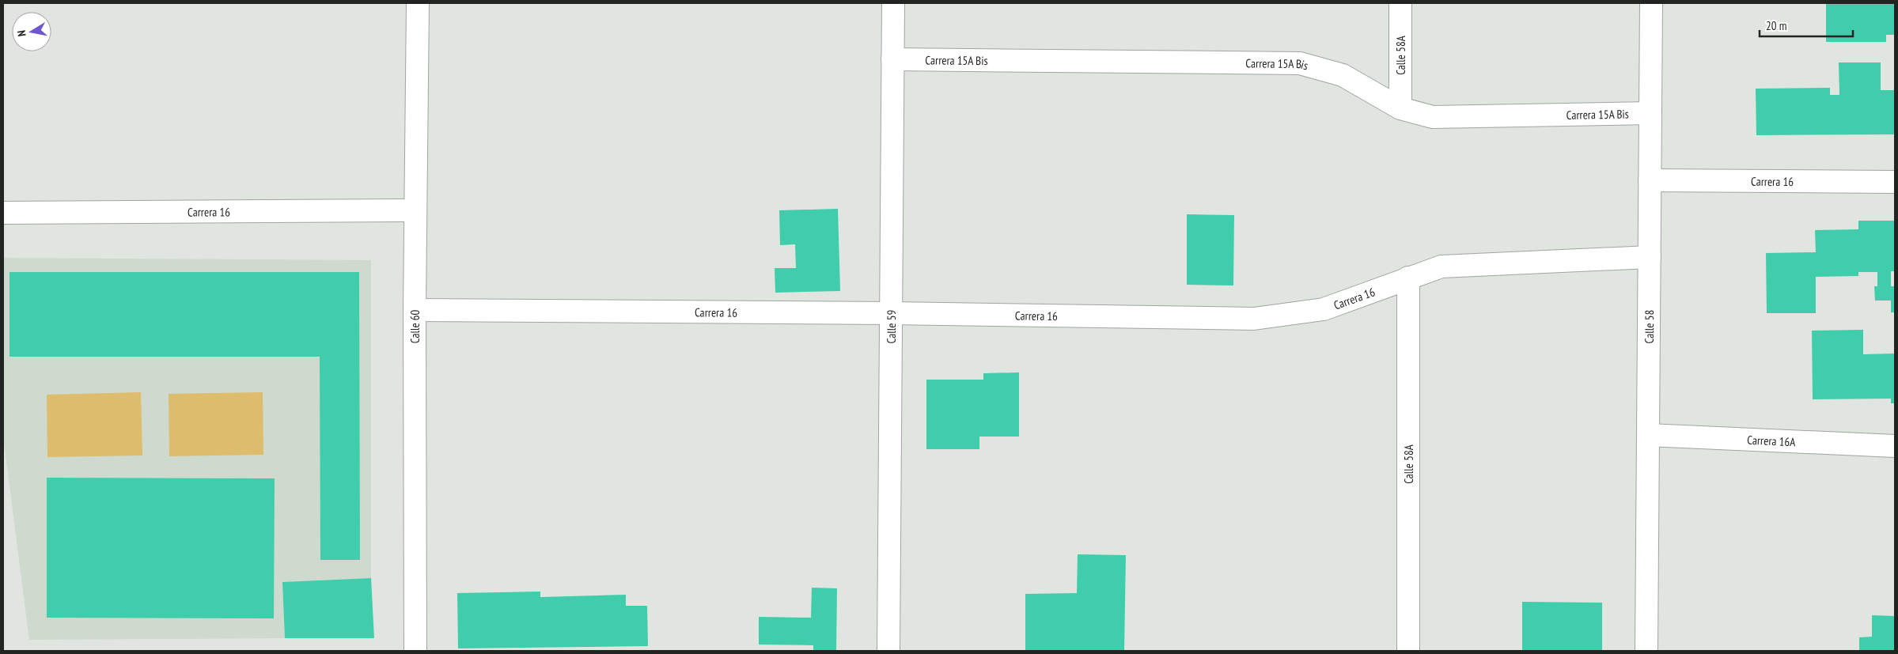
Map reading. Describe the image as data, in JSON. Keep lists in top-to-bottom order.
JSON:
{
  "streets": {
    "street": [
      "Calle 58A",
      "Carrera 15A Bis",
      "Carrera 16",
      "Calle 60",
      "Calle 59",
      "Calle 58",
      "Carrera 16A"
    ]
  },
  "crossings": [
    ["Calle 58A", "Carrera 15A Bis"],
    ["Calle 58A", "Carrera 16"],
    ["Carrera 15A Bis", "Calle 59"],
    ["Carrera 15A Bis", "Calle 58"],
    ["Carrera 16", "Calle 60"],
    ["Carrera 16", "Calle 59"],
    ["Carrera 16", "Calle 58"],
    ["Calle 58", "Carrera 16A"]
  ],
  "scale_bar": "20 m",
  "north": "left"
}
